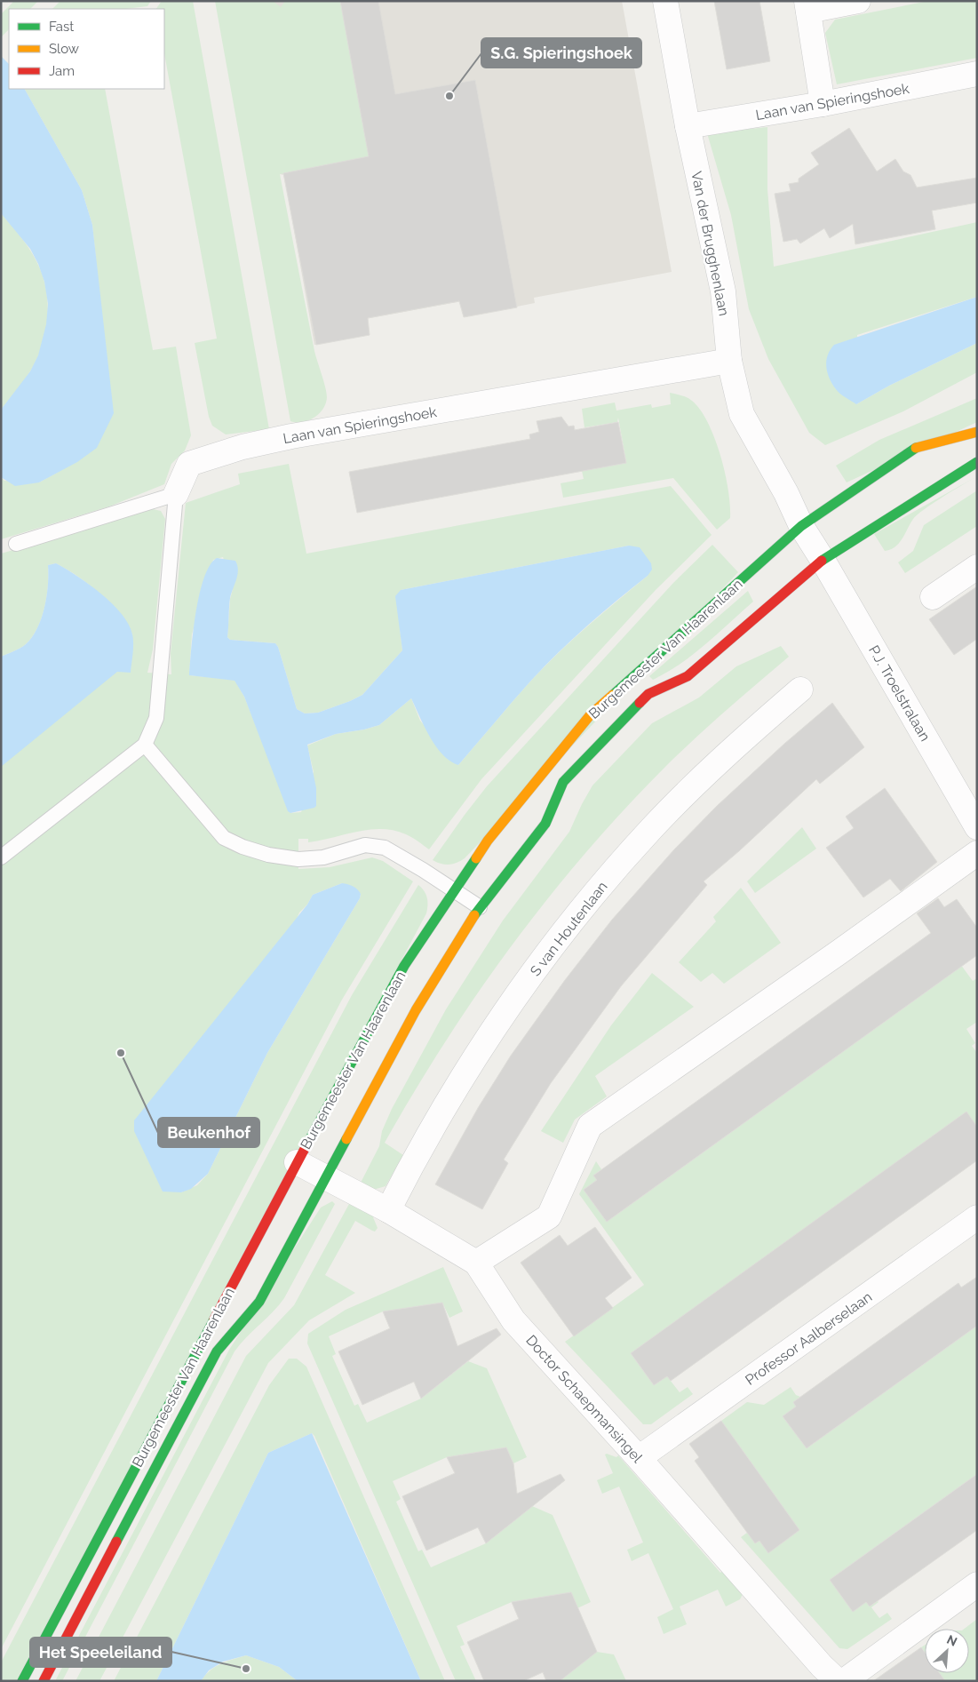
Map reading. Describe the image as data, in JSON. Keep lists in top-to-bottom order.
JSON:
{
  "streets": {
    "main road": ["Burgemeester Van Haarenlaan"],
    "street": [
      "Laan van Spieringshoek",
      "Van der Brugghenlaan",
      "P.J. Troelstralaan",
      "S van Houtenlaan",
      "Professor Aalberselaan",
      "Doctor Schaepmansingel"
    ]
  },
  "crossings": [
    ["Laan van Spieringshoek", "Van der Brugghenlaan"],
    ["Van der Brugghenlaan", "Burgemeester Van Haarenlaan"],
    ["Burgemeester Van Haarenlaan", "P.J. Troelstralaan"],
    ["Burgemeester Van Haarenlaan", "Doctor Schaepmansingel"],
    ["S van Houtenlaan", "Doctor Schaepmansingel"],
    ["Professor Aalberselaan", "Doctor Schaepmansingel"]
  ],
  "places": ["S.G. Spieringshoek", "Beukenhof", "Het Speeleiland"],
  "legend": ["Fast", "Slow", "Jam"],
  "north": "top right"
}
